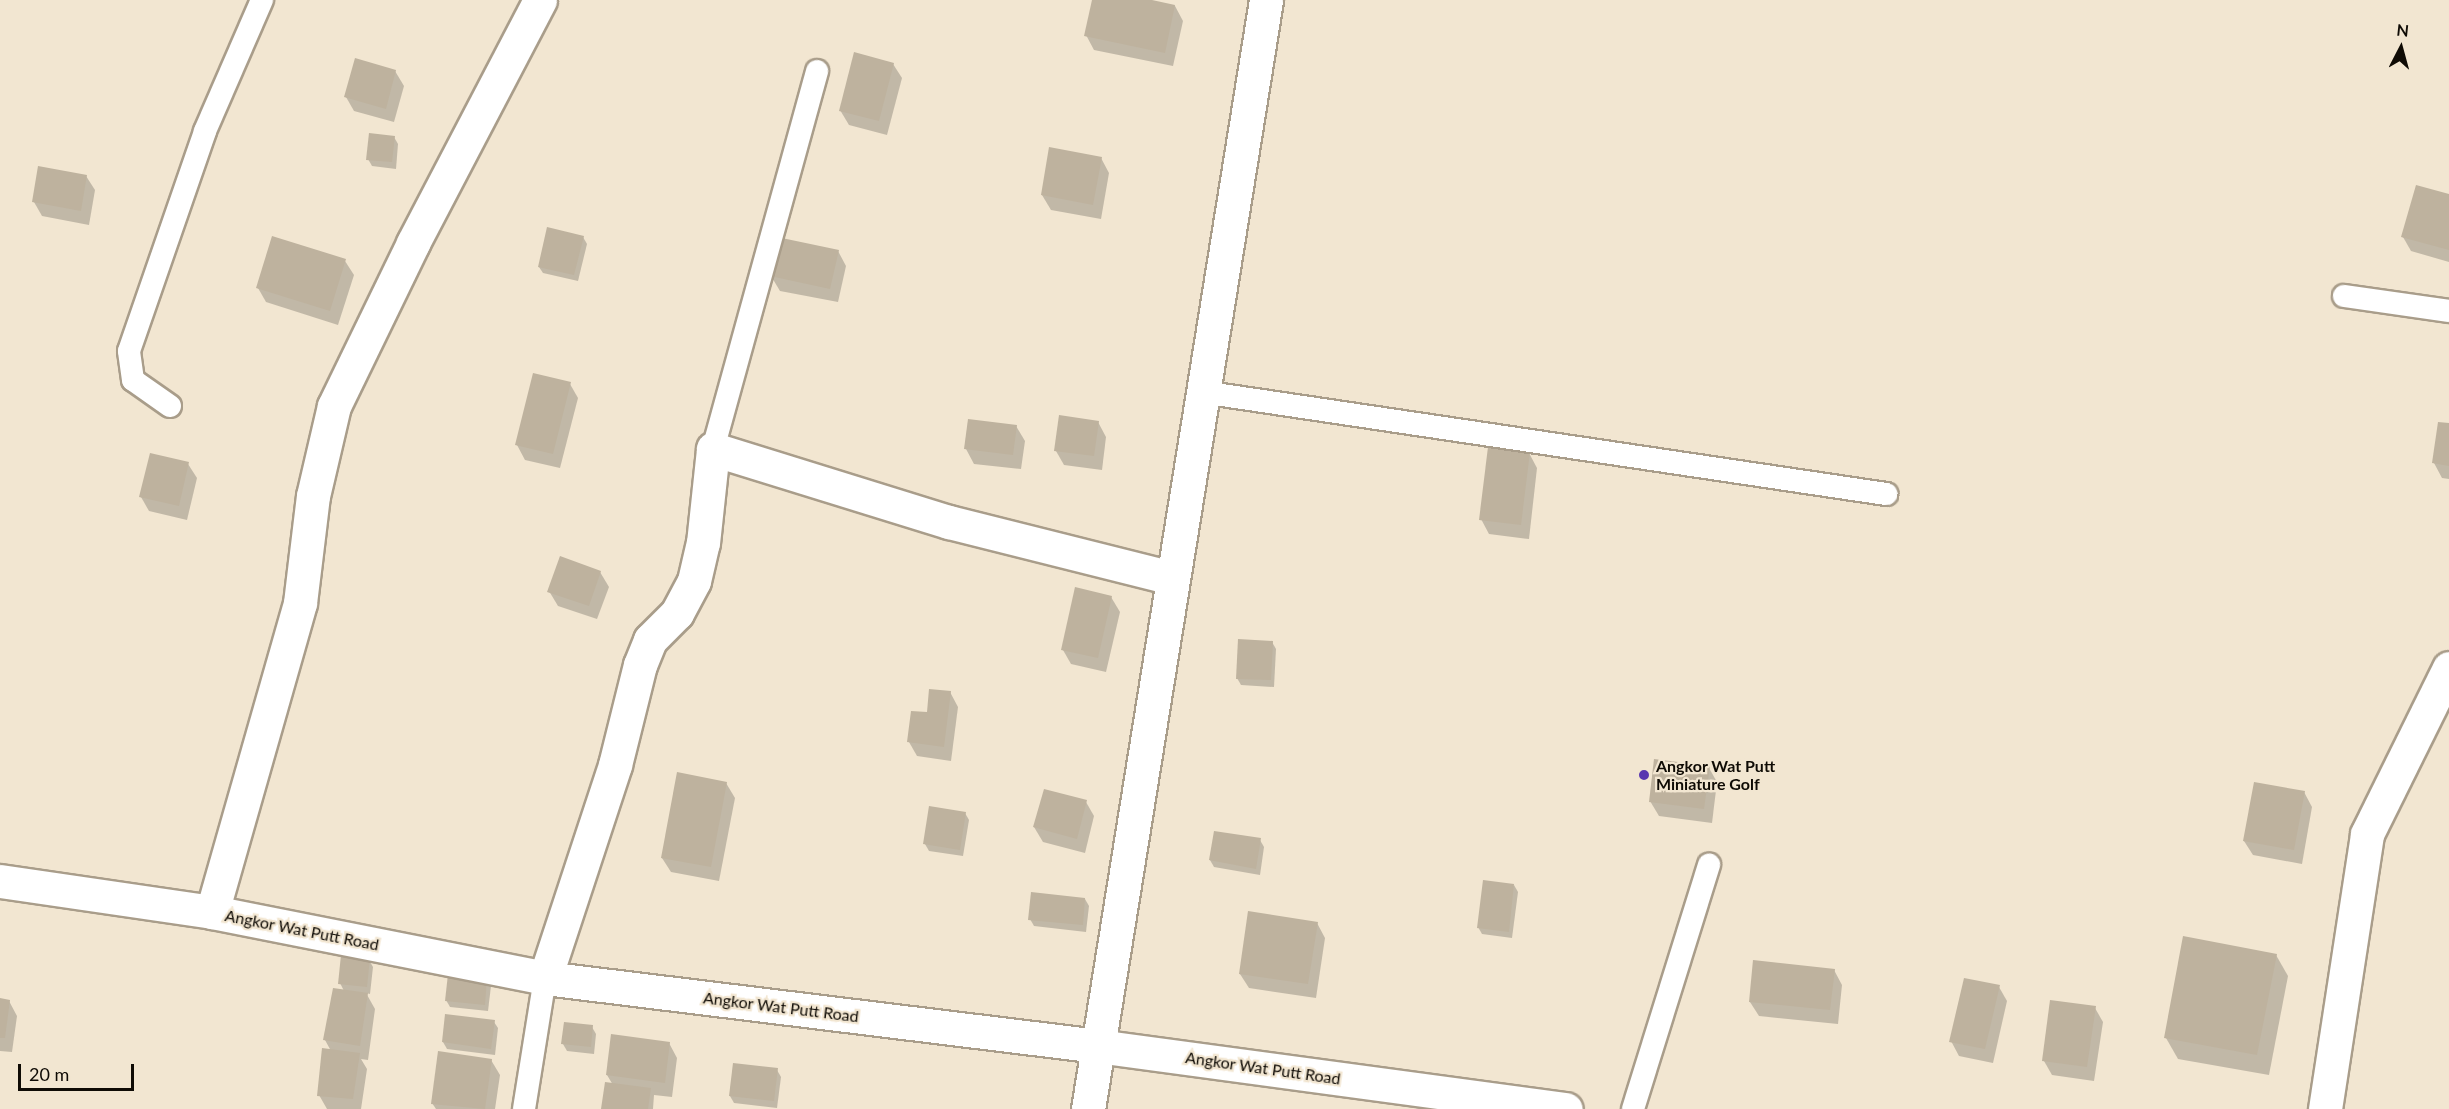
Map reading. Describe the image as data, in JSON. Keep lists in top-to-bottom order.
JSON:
{
  "streets": {
    "street": ["Angkor Wat Putt Road"]
  },
  "places": ["Angkor Wat Putt Miniature Golf"],
  "scale_bar": "20 m",
  "north": "top"
}
